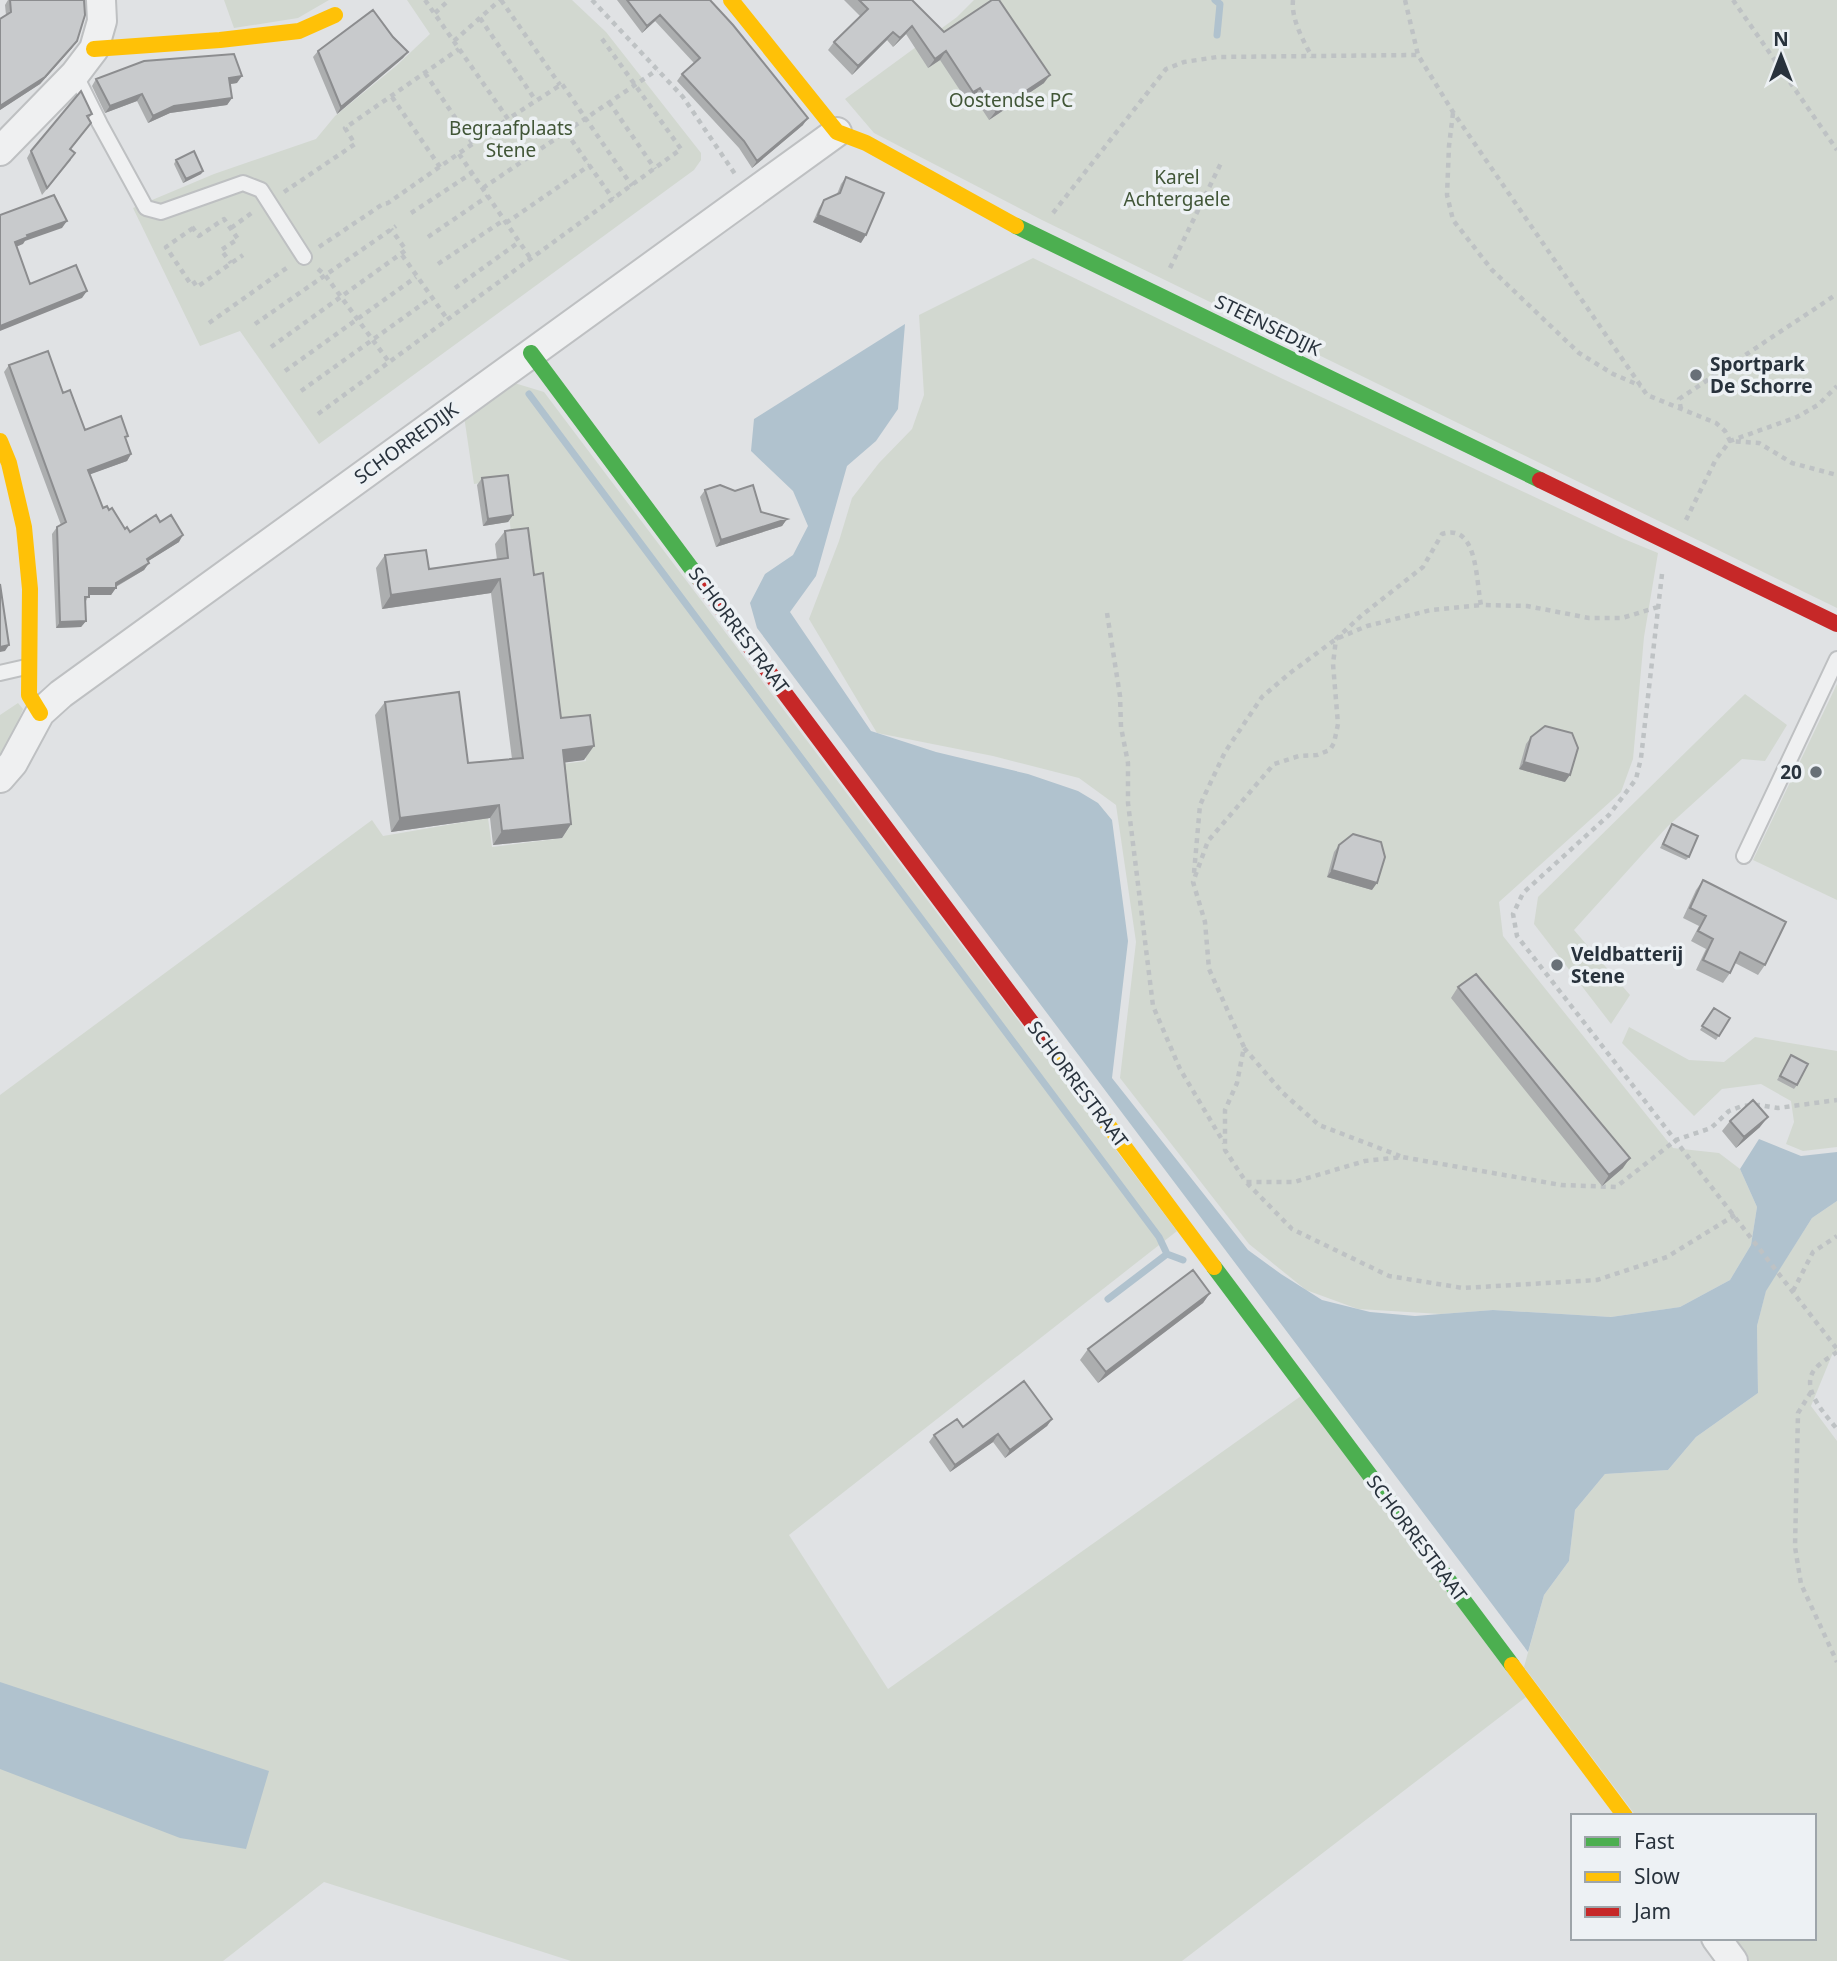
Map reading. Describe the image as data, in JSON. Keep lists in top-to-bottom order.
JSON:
{
  "streets": {
    "street": ["STEENSEDIJK", "SCHORREDIJK", "SCHORRESTRAAT"]
  },
  "crossings": [
    ["STEENSEDIJK", "SCHORREDIJK"],
    ["SCHORREDIJK", "SCHORRESTRAAT"]
  ],
  "parks": ["Oostendse PC", "Begraafplaats Stene", "Karel Achtergaele"],
  "places": ["Sportpark De Schorre", "20", "Veldbatterij Stene"],
  "legend": ["Fast", "Slow", "Jam"],
  "north": "top"
}
